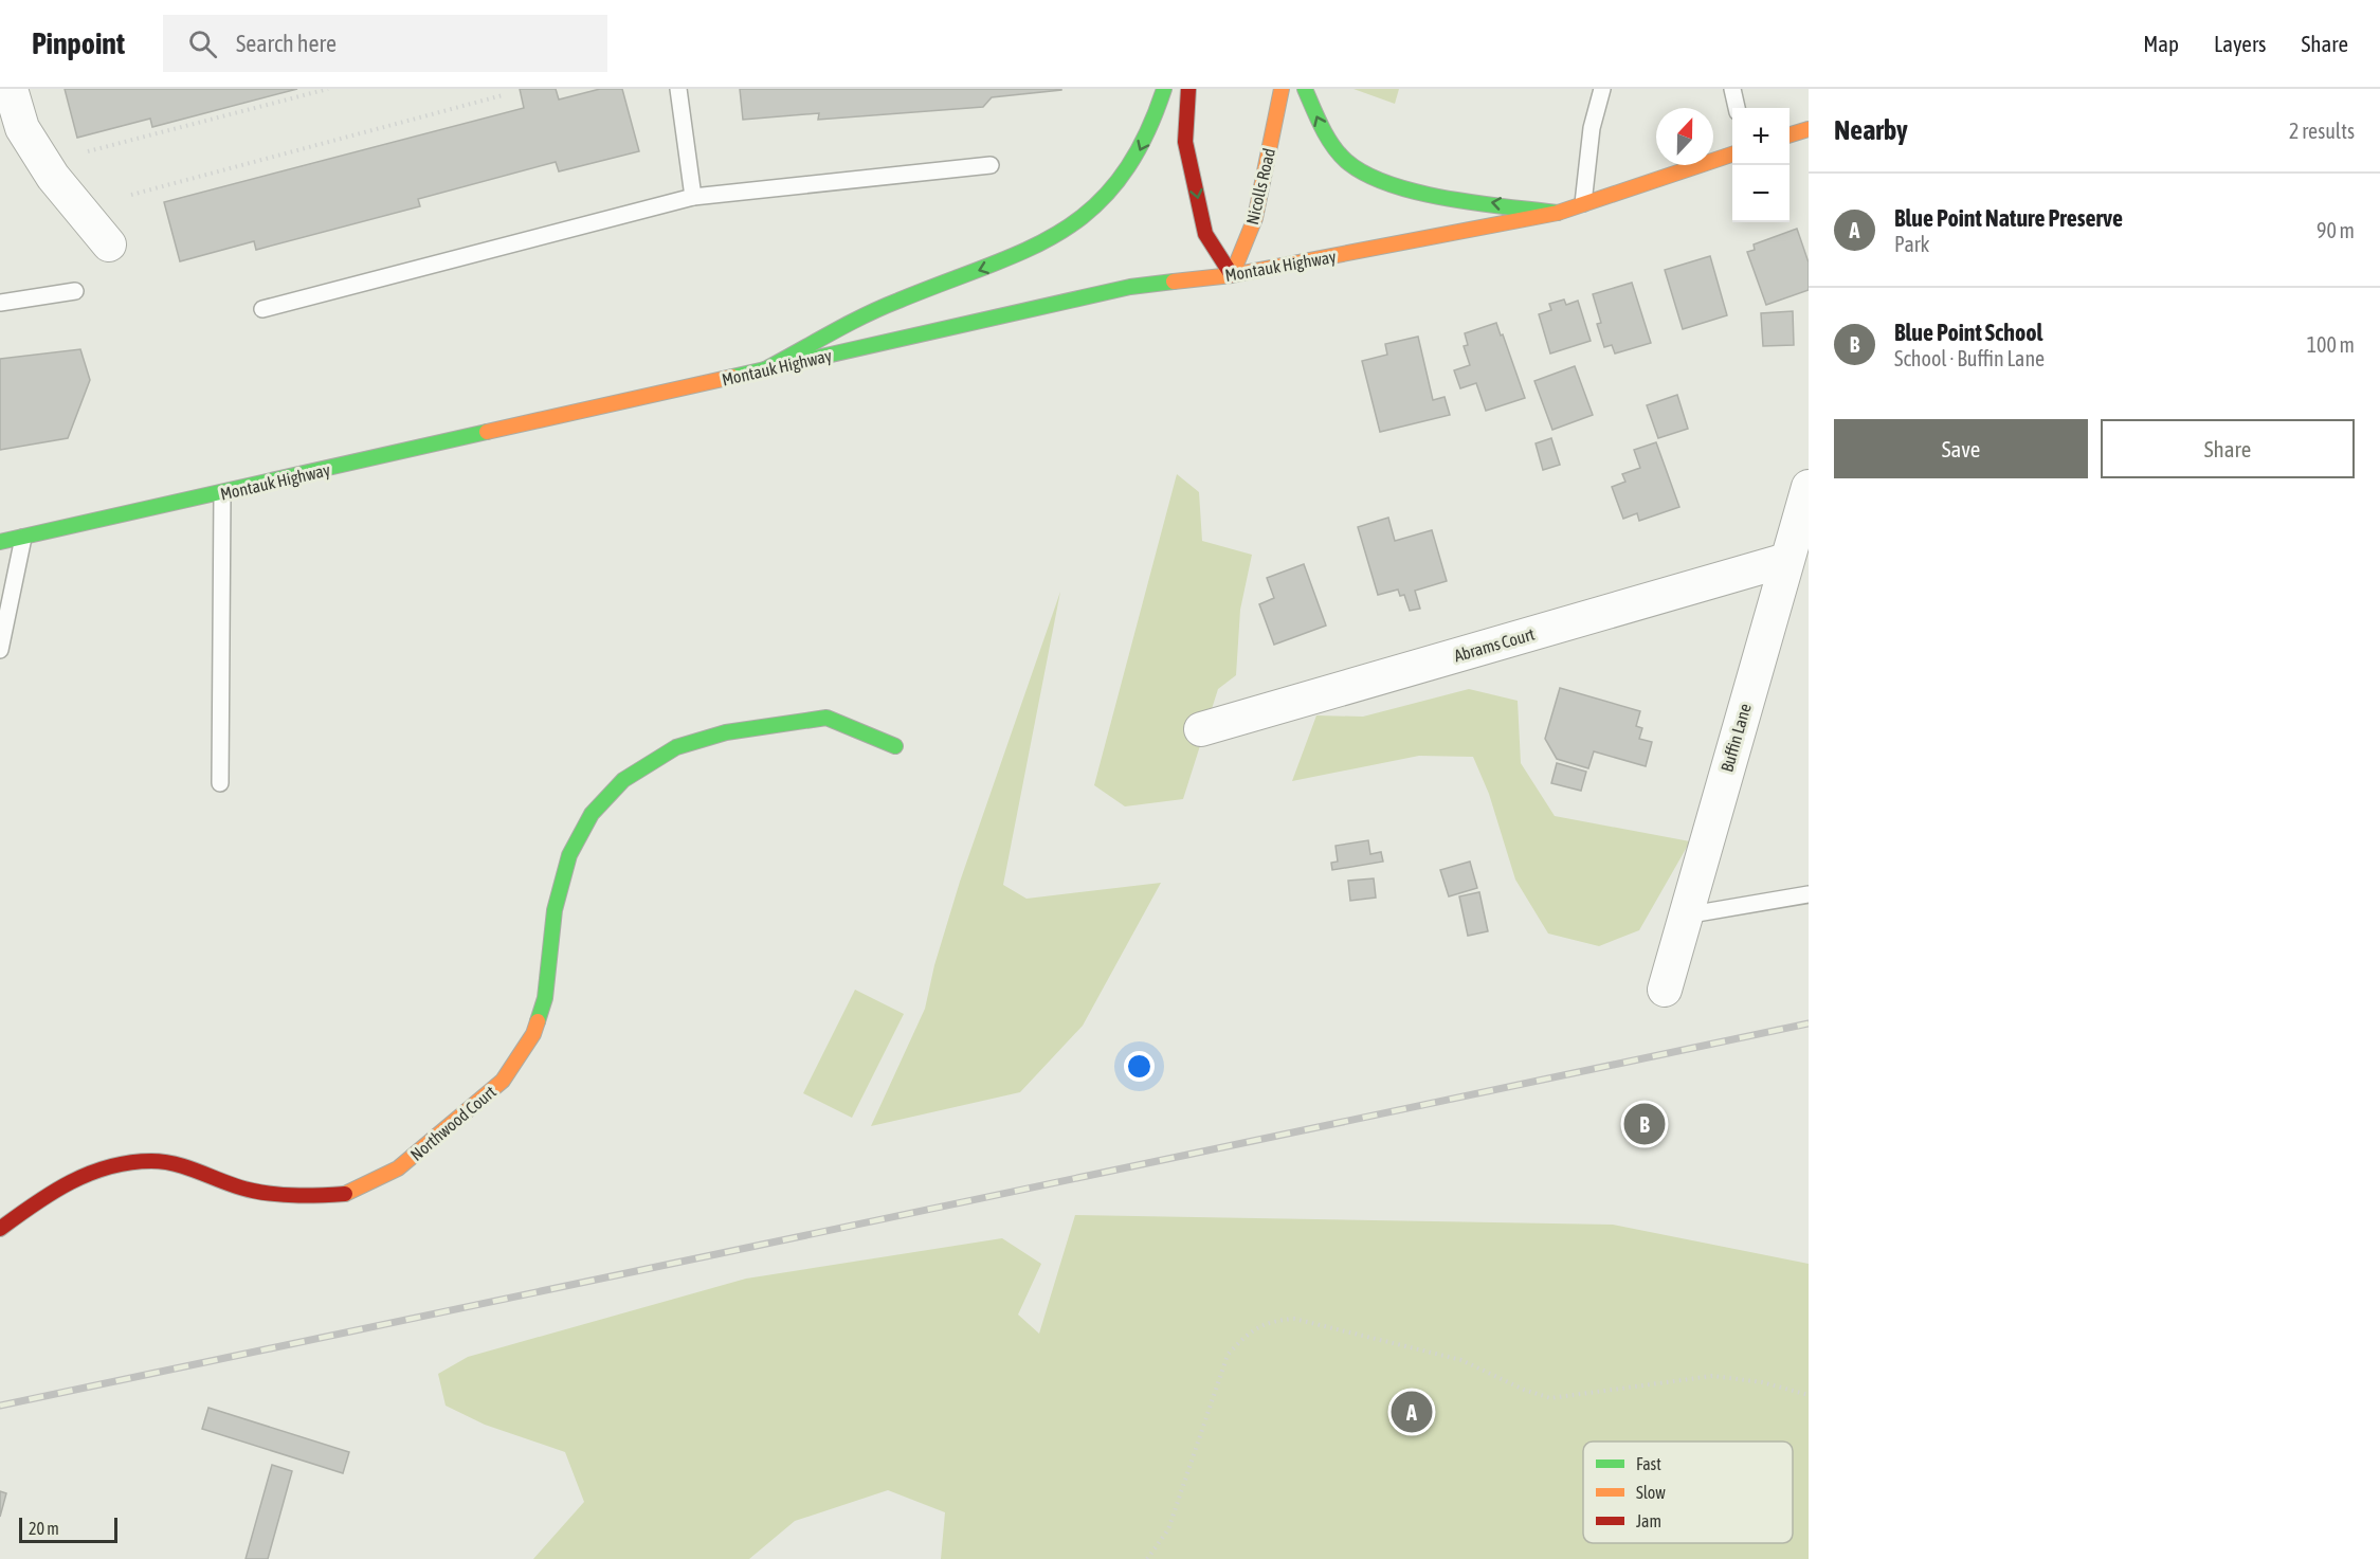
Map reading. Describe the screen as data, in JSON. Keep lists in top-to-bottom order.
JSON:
{
  "streets": {
    "main road": ["Nicolls Road", "Montauk Highway", "Northwood Court"],
    "street": ["Abrams Court", "Buffin Lane"]
  },
  "crossings": [
    ["Nicolls Road", "Montauk Highway"],
    ["Abrams Court", "Buffin Lane"]
  ],
  "legend": ["Fast", "Slow", "Jam"],
  "scale_bar": "20 m",
  "north": "top",
  "page": {
    "header": "Pinpoint",
    "search": "Search here",
    "nav": ["Map", "Layers", "Share"],
    "heading": ["Nearby", "2 results"],
    "map_buttons": ["+", "−"],
    "list": [
      {
        "mark": "A",
        "name": "Blue Point Nature Preserve",
        "note": "Park",
        "value": "90 m"
      },
      {
        "mark": "B",
        "name": "Blue Point School",
        "note": "School · Buffin Lane",
        "value": "100 m"
      }
    ],
    "buttons": ["Save", "Share"],
    "pins": ["B", "A"],
    "scale": "20 m"
  }
}
